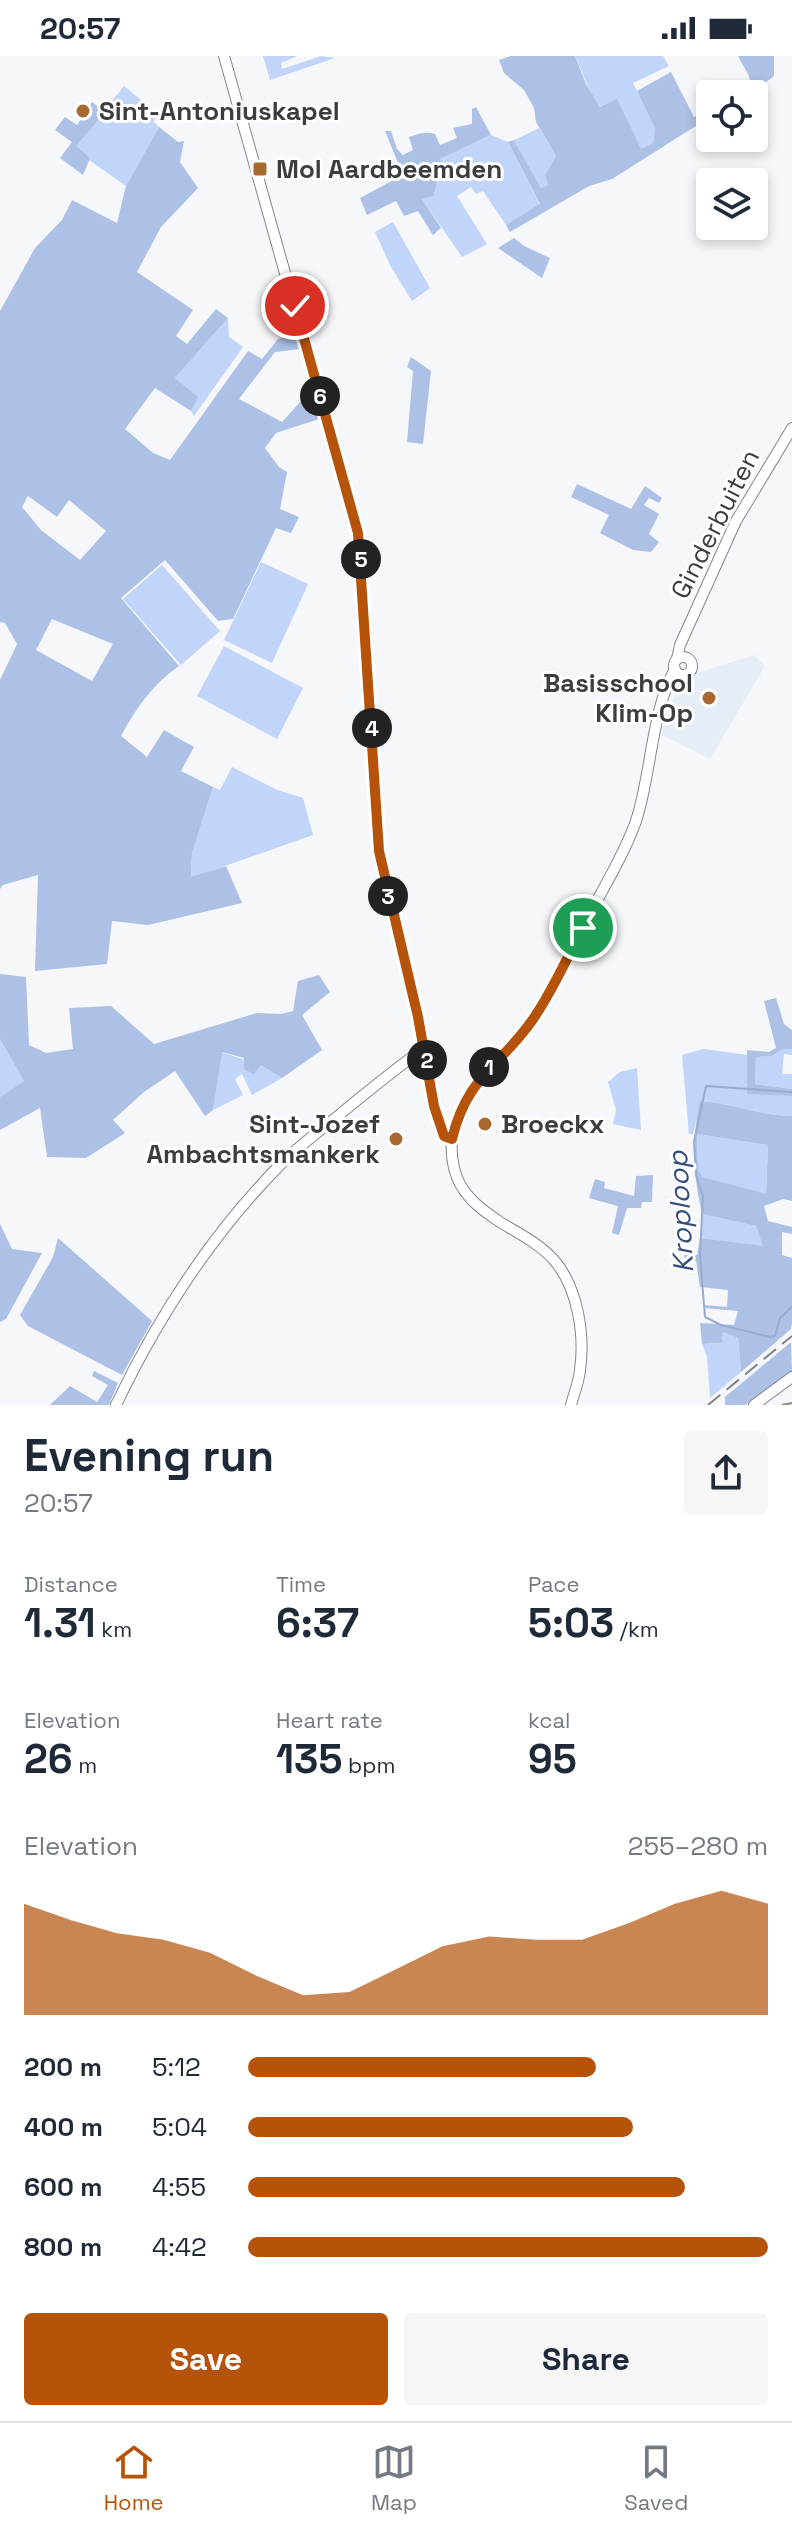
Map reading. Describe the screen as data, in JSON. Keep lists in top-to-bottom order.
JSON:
{
  "streets": {
    "street": ["Ginderbuiten"]
  },
  "water": ["Kroploop"],
  "places": {
    "other": [
      "Sint-Antoniuskapel",
      "Basisschool Klim-Op",
      "Broeckx",
      "Sint-Jozef Ambachtsmankerk"
    ],
    "transit": ["Mol Aardbeemden"]
  },
  "page": {
    "status": "20:57",
    "pins": [
      "6",
      "5",
      "4",
      "3",
      "2",
      "1"
    ],
    "heading": ["Evening run", "20:57"],
    "stats": [
      ["Distance", "1.31 km"],
      ["Time", "6:37"],
      ["Pace", "5:03 /km"],
      ["Elevation", "26 m"],
      ["Heart rate", "135 bpm"],
      ["kcal", "95"]
    ],
    "chart": ["Elevation", "255–280 m"],
    "list": [
      {
        "name": "200 m",
        "note": "5:12"
      },
      {
        "name": "400 m",
        "note": "5:04"
      },
      {
        "name": "600 m",
        "note": "4:55"
      },
      {
        "name": "800 m",
        "note": "4:42"
      }
    ],
    "buttons": ["Save", "Share"],
    "tabs": ["Home", "Map", "Saved"]
  }
}
